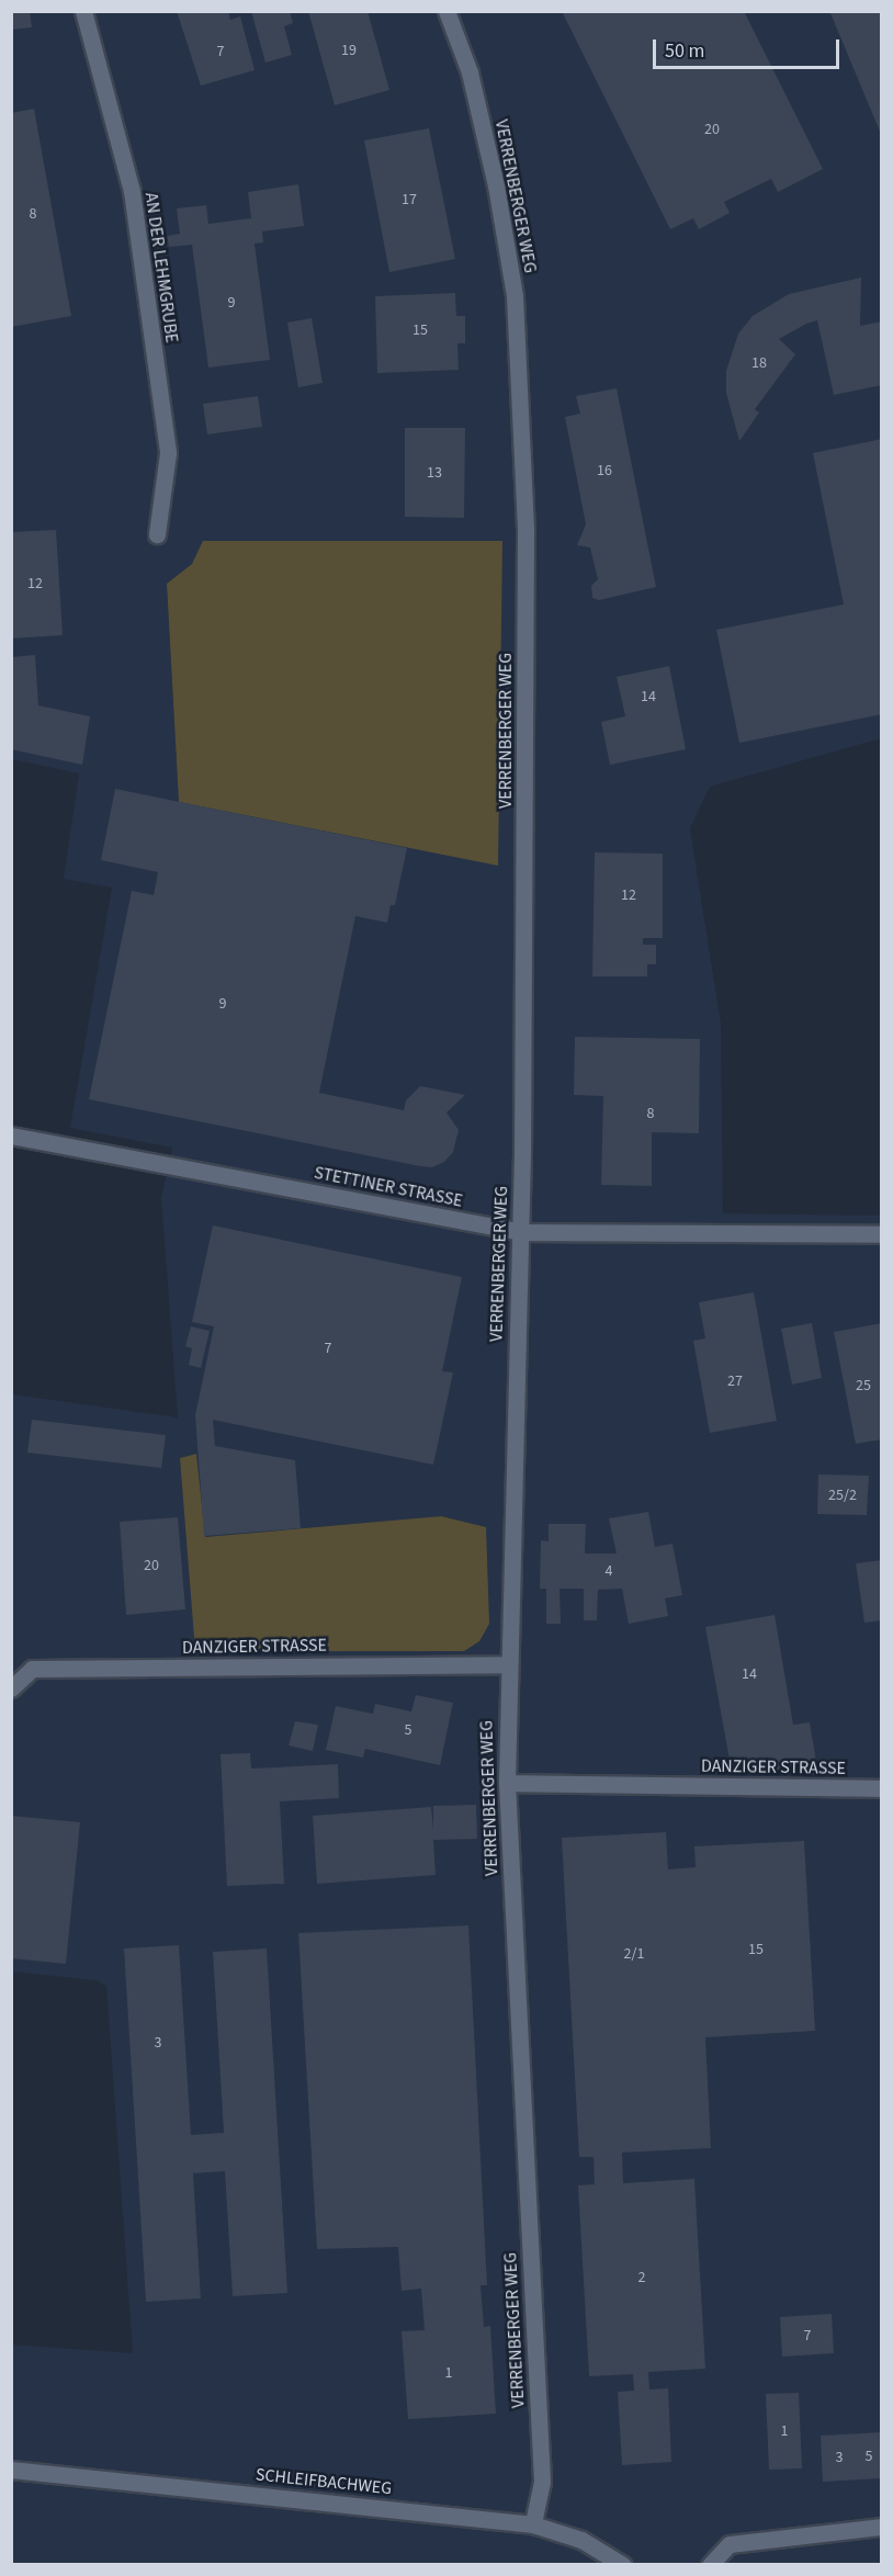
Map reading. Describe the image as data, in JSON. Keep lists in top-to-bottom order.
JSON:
{
  "streets": {
    "street": [
      "VERRENBERGER WEG",
      "AN DER LEHMGRUBE",
      "STETTINER STRASSE",
      "DANZIGER STRASSE",
      "SCHLEIFBACHWEG"
    ]
  },
  "crossings": [
    ["VERRENBERGER WEG", "STETTINER STRASSE"],
    ["VERRENBERGER WEG", "DANZIGER STRASSE"],
    ["VERRENBERGER WEG", "SCHLEIFBACHWEG"]
  ],
  "house_numbers": [
    "19",
    "7",
    "20",
    "17",
    "8",
    "9",
    "15",
    "18",
    "16",
    "13",
    "12",
    "14",
    "12",
    "9",
    "8",
    "7",
    "27",
    "25",
    "25/2",
    "20",
    "4",
    "14",
    "5",
    "15",
    "2/1",
    "3",
    "2",
    "7",
    "1",
    "1",
    "5",
    "3"
  ],
  "scale_bar": "50 m"
}
